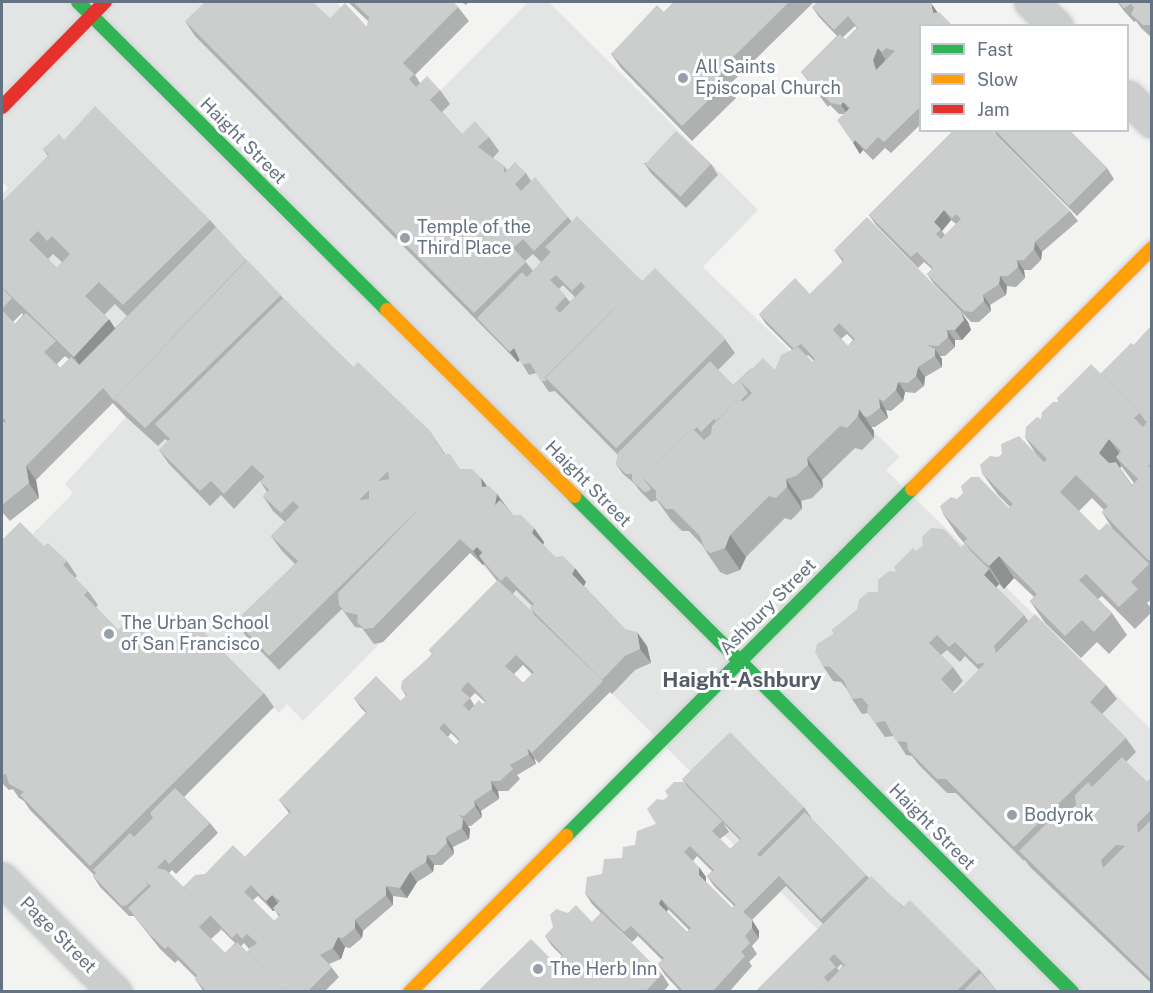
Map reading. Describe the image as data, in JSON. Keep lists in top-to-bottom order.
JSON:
{
  "streets": {
    "street": ["Haight Street", "Ashbury Street", "Page Street"]
  },
  "crossings": [
    ["Haight Street", "Ashbury Street"]
  ],
  "districts": ["Haight-Ashbury"],
  "places": [
    "All Saints Episcopal Church",
    "Temple of the Third Place",
    "The Urban School of San Francisco",
    "Bodyrok",
    "The Herb Inn"
  ],
  "legend": ["Fast", "Slow", "Jam"]
}
